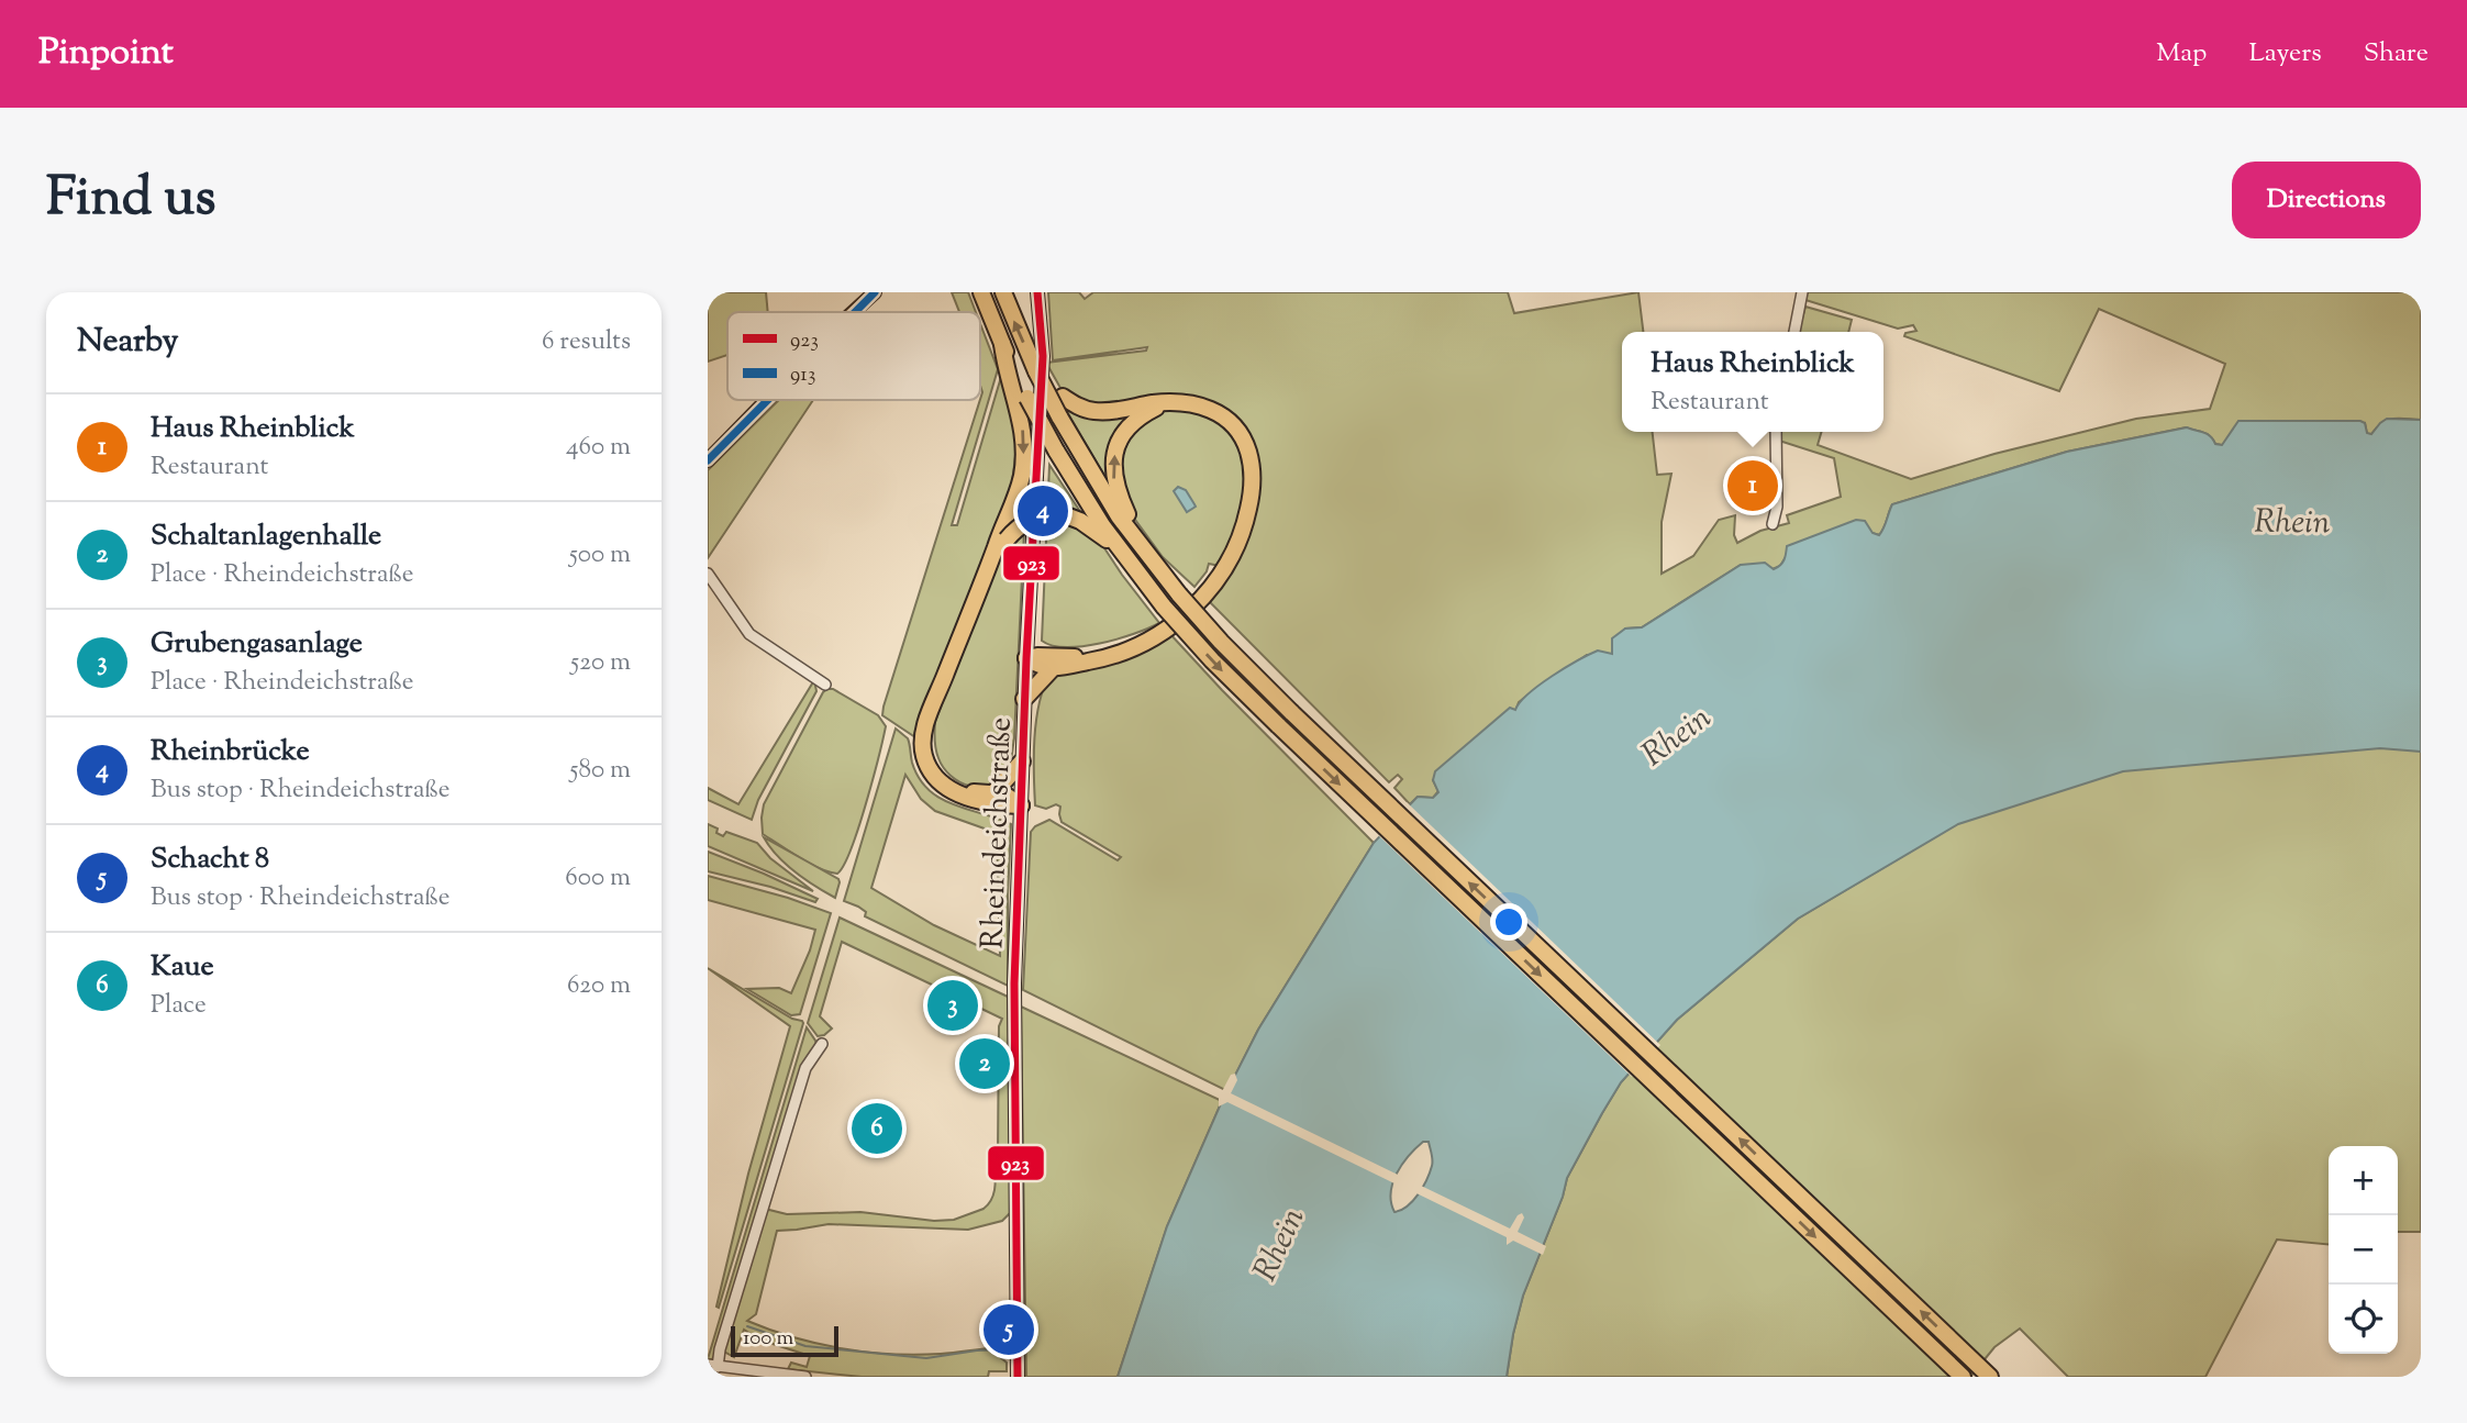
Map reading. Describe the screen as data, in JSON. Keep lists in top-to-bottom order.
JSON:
{
  "streets": {
    "main road": ["Rheindeichstraße"]
  },
  "water": ["Rhein"],
  "lines": ["transit line 923", "transit line 913"],
  "legend": ["923", "913"],
  "scale_bar": "100 m",
  "page": {
    "header": "Pinpoint",
    "nav": ["Map", "Layers", "Share"],
    "title": "Find us",
    "buttons": "Directions",
    "heading": ["Nearby", "6 results"],
    "popup": ["Haus Rheinblick", "Restaurant"],
    "list": [
      {
        "mark": "1",
        "name": "Haus Rheinblick",
        "note": "Restaurant",
        "value": "460 m"
      },
      {
        "mark": "2",
        "name": "Schaltanlagenhalle",
        "note": "Place · Rheindeichstraße",
        "value": "500 m"
      },
      {
        "mark": "3",
        "name": "Grubengasanlage",
        "note": "Place · Rheindeichstraße",
        "value": "520 m"
      },
      {
        "mark": "4",
        "name": "Rheinbrücke",
        "note": "Bus stop · Rheindeichstraße",
        "value": "580 m"
      },
      {
        "mark": "5",
        "name": "Schacht 8",
        "note": "Bus stop · Rheindeichstraße",
        "value": "600 m"
      },
      {
        "mark": "6",
        "name": "Kaue",
        "note": "Place",
        "value": "620 m"
      }
    ],
    "pins": [
      "1",
      "4",
      "3",
      "2",
      "6",
      "5"
    ],
    "map_buttons": ["+", "−"],
    "scale": "100 m"
  }
}
